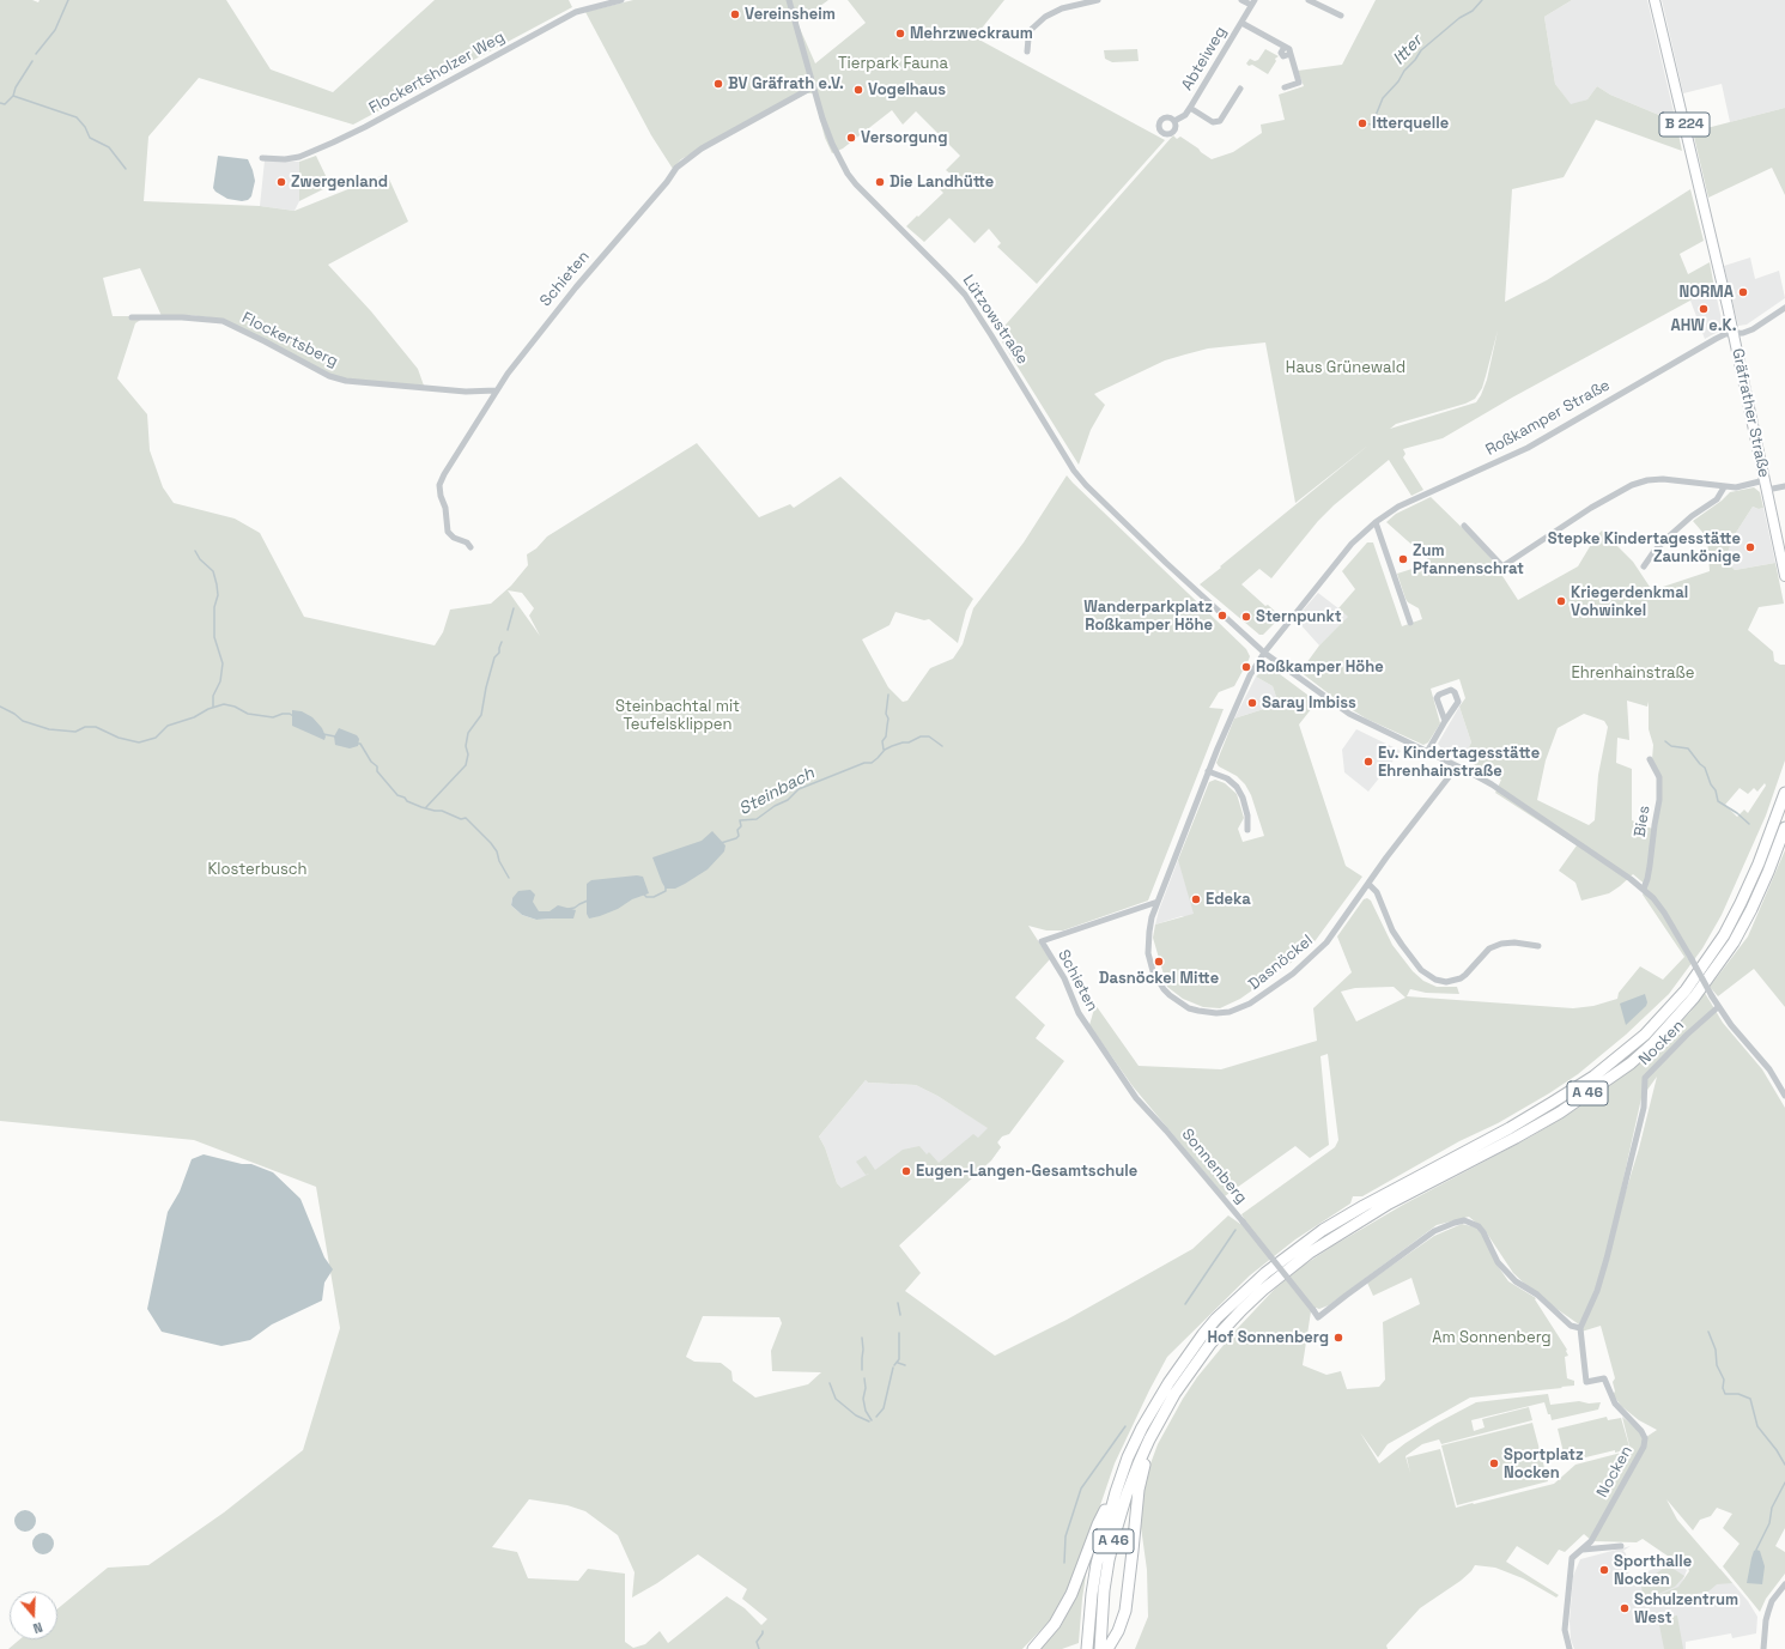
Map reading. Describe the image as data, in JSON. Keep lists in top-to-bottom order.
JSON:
{
  "streets": {
    "highway": ["A 46"],
    "main road": ["B 224", "Gräfrather Straße"],
    "street": [
      "Abteiweg",
      "Flockertsholzer Weg",
      "Schieten",
      "Lützowstraße",
      "Flockertsberg",
      "Roßkamper Straße",
      "Bies",
      "Dasnöckel",
      "Nocken",
      "Sonnenberg"
    ]
  },
  "crossings": [
    ["Schieten", "Lützowstraße"],
    ["Schieten", "Flockertsberg"],
    ["Schieten", "Dasnöckel"],
    ["Schieten", "Sonnenberg"],
    ["Lützowstraße", "Roßkamper Straße"],
    ["Lützowstraße", "Dasnöckel"],
    ["Gräfrather Straße", "Roßkamper Straße"],
    ["Roßkamper Straße", "Dasnöckel"],
    ["Nocken", "Sonnenberg"]
  ],
  "water": ["Itter", "Steinbach"],
  "parks": [
    "Tierpark Fauna",
    "Haus Grünewald",
    "Ehrenhainstraße",
    "Steinbachtal mit Teufelsklippen",
    "Klosterbusch",
    "Am Sonnenberg"
  ],
  "places": [
    "Vereinsheim",
    "Mehrzweckraum",
    "BV Gräfrath e.V.",
    "Vogelhaus",
    "Itterquelle",
    "Versorgung",
    "Zwergenland",
    "Die Landhütte",
    "NORMA",
    "AHW e.K.",
    "Stepke Kindertagesstätte Zaunkönige",
    "Zum Pfannenschrat",
    "Kriegerdenkmal Vohwinkel",
    "Wanderparkplatz Roßkamper Höhe",
    "Sternpunkt",
    "Roßkamper Höhe",
    "Saray Imbiss",
    "Ev. Kindertagesstätte Ehrenhainstraße",
    "Edeka",
    "Dasnöckel Mitte",
    "Eugen-Langen-Gesamtschule",
    "Hof Sonnenberg",
    "Sportplatz Nocken",
    "Sporthalle Nocken",
    "Schulzentrum West"
  ],
  "north": "bottom"
}
